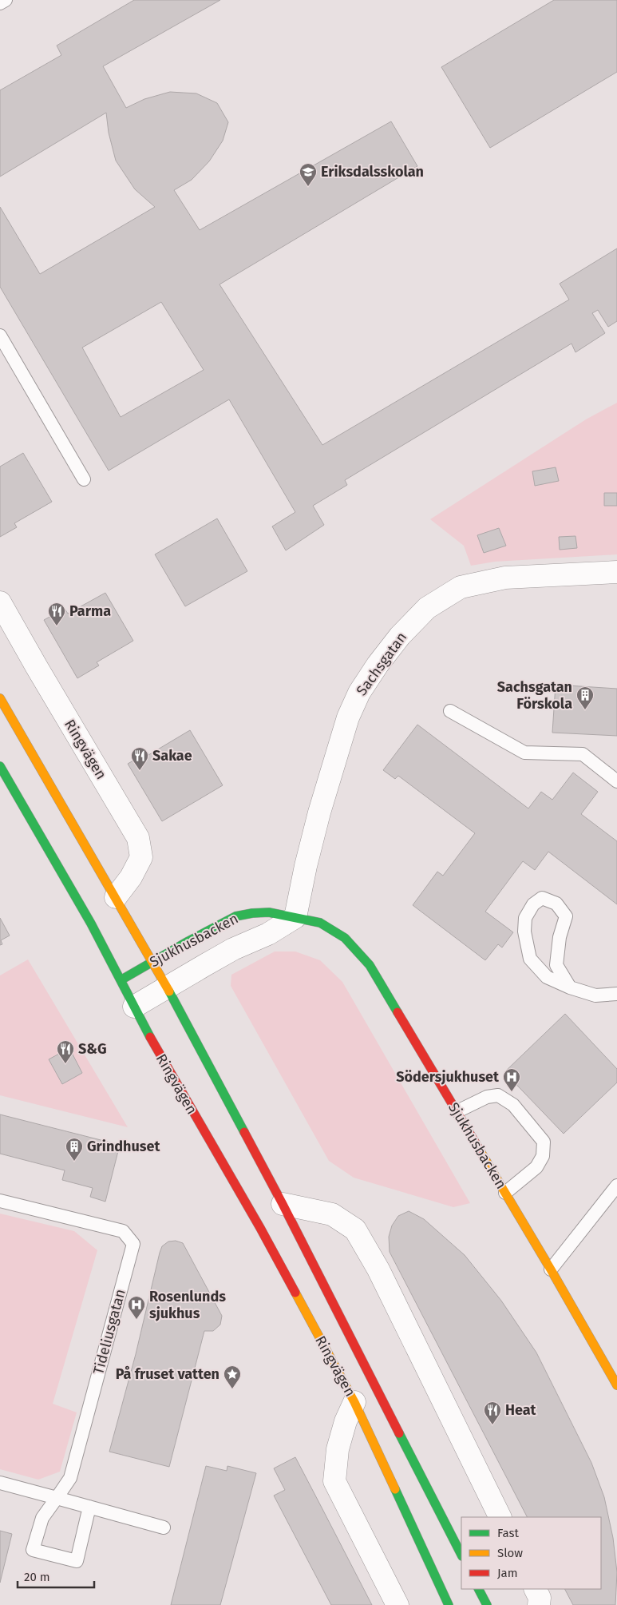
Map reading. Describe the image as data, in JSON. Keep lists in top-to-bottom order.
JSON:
{
  "streets": {
    "main road": ["Ringvägen", "Sjukhusbacken"],
    "street": ["Sachsgatan"],
    "lane": ["Tideliusgatan"]
  },
  "crossings": [
    ["Sachsgatan", "Sjukhusbacken"],
    ["Ringvägen", "Sjukhusbacken"]
  ],
  "places": {
    "school or university": ["Eriksdalsskolan"],
    "restaurant": [
      "Parma",
      "Sakae",
      "S&G",
      "Heat"
    ],
    "building": ["Sachsgatan Förskola", "Grindhuset"],
    "hospital": ["Södersjukhuset", "Rosenlunds sjukhus"],
    "place": ["På fruset vatten"]
  },
  "legend": ["Fast", "Slow", "Jam"],
  "scale_bar": "20 m"
}
